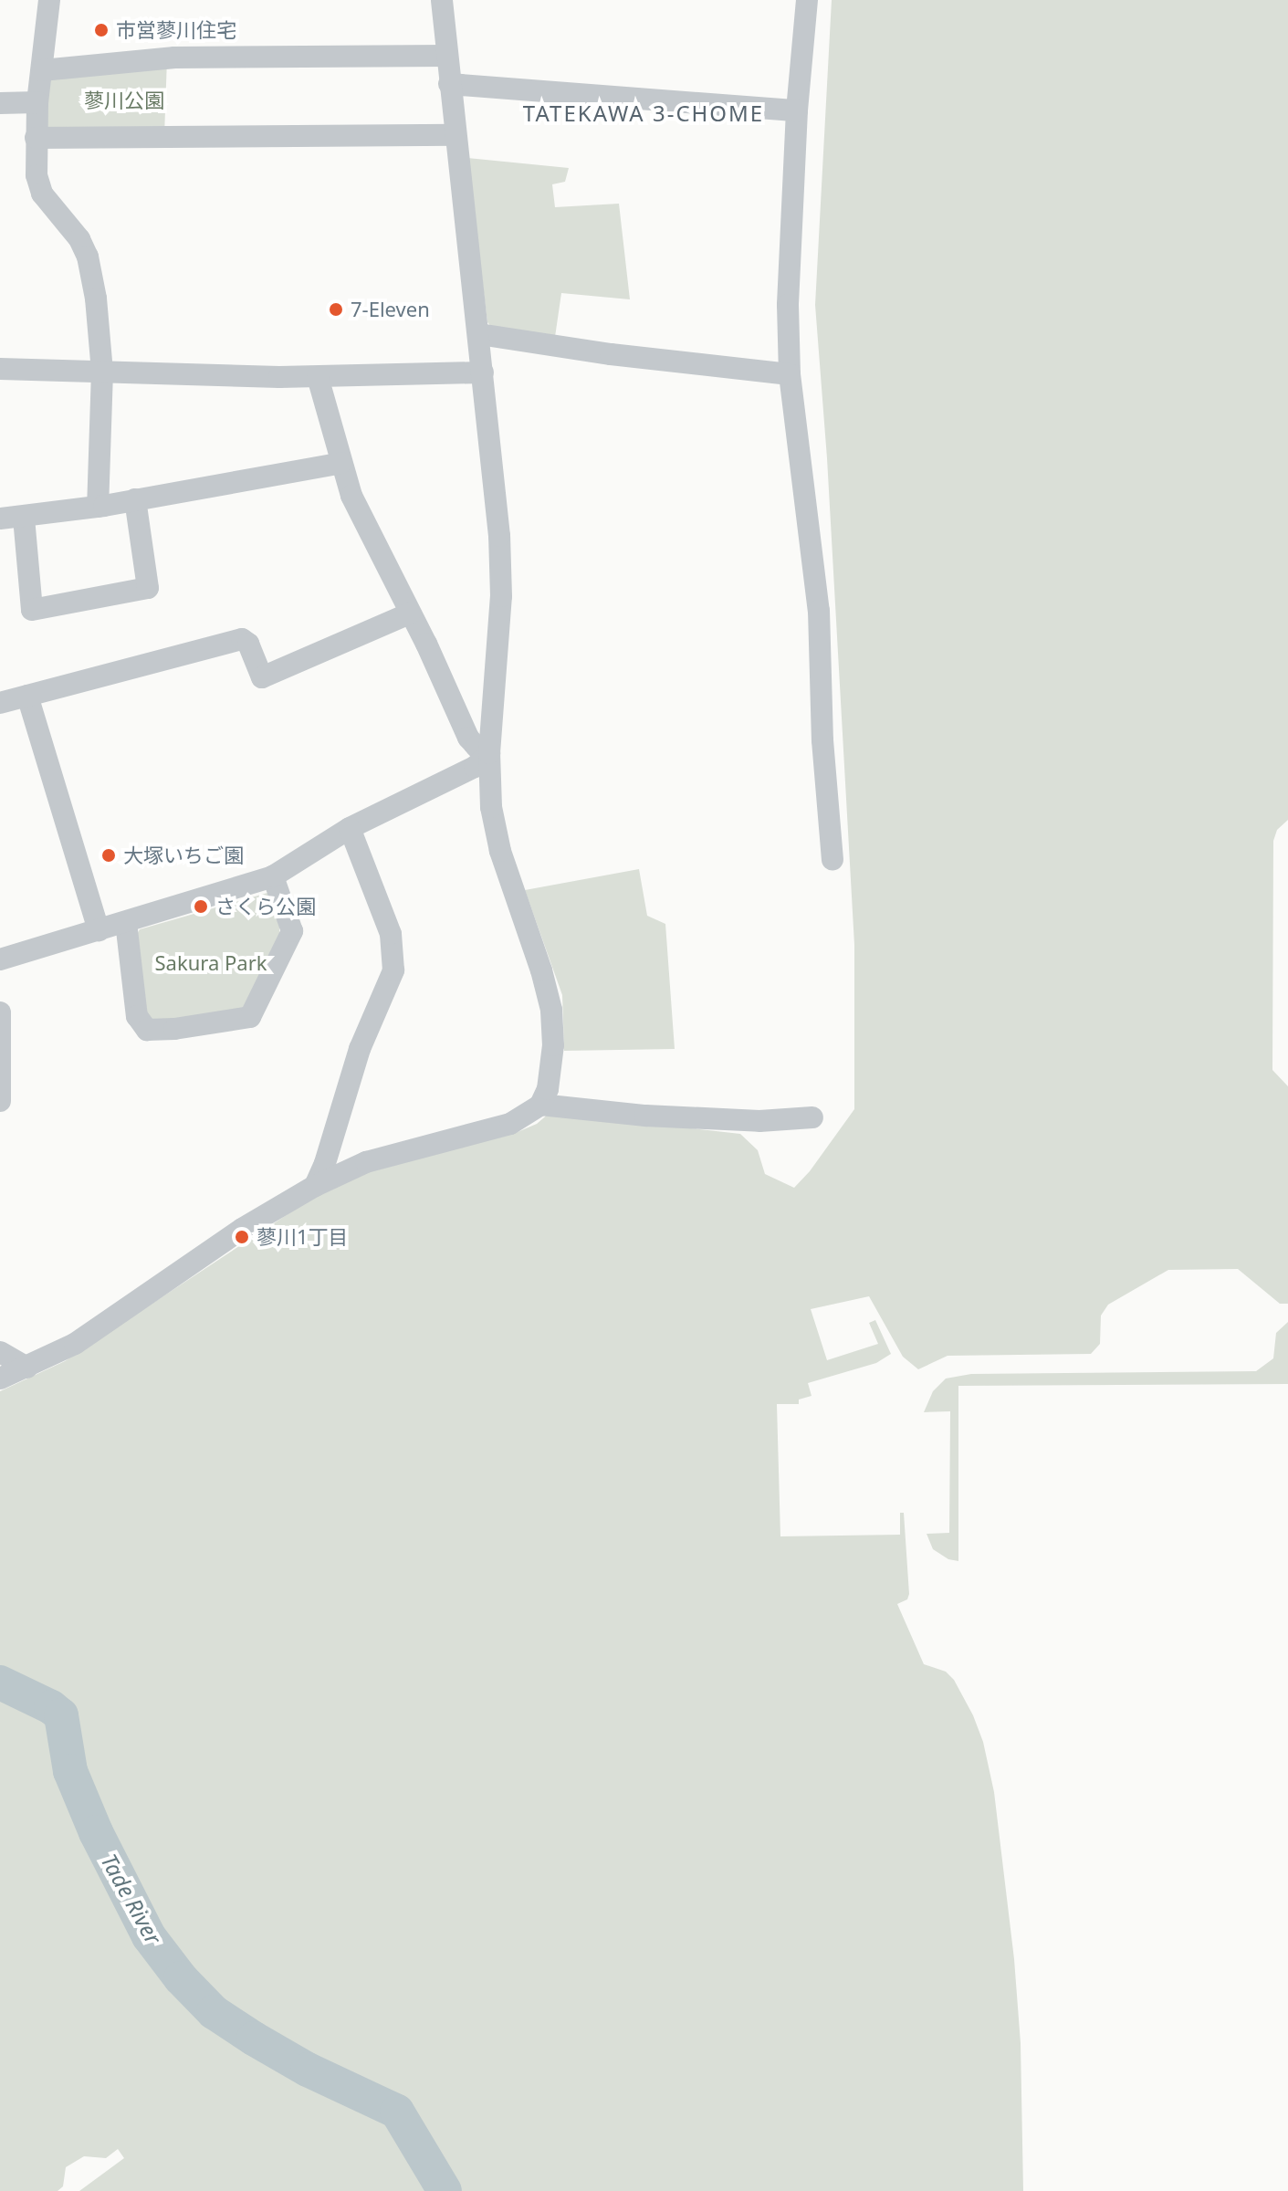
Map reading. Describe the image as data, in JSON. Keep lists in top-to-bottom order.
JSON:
{
  "districts": ["TATEKAWA 3-CHOME"],
  "water": ["Tade River"],
  "parks": ["蓼川公園", "Sakura Park"],
  "places": [
    "市営蓼川住宅",
    "7-Eleven",
    "大塚いちご園",
    "さくら公園",
    "蓼川1丁目"
  ]
}
